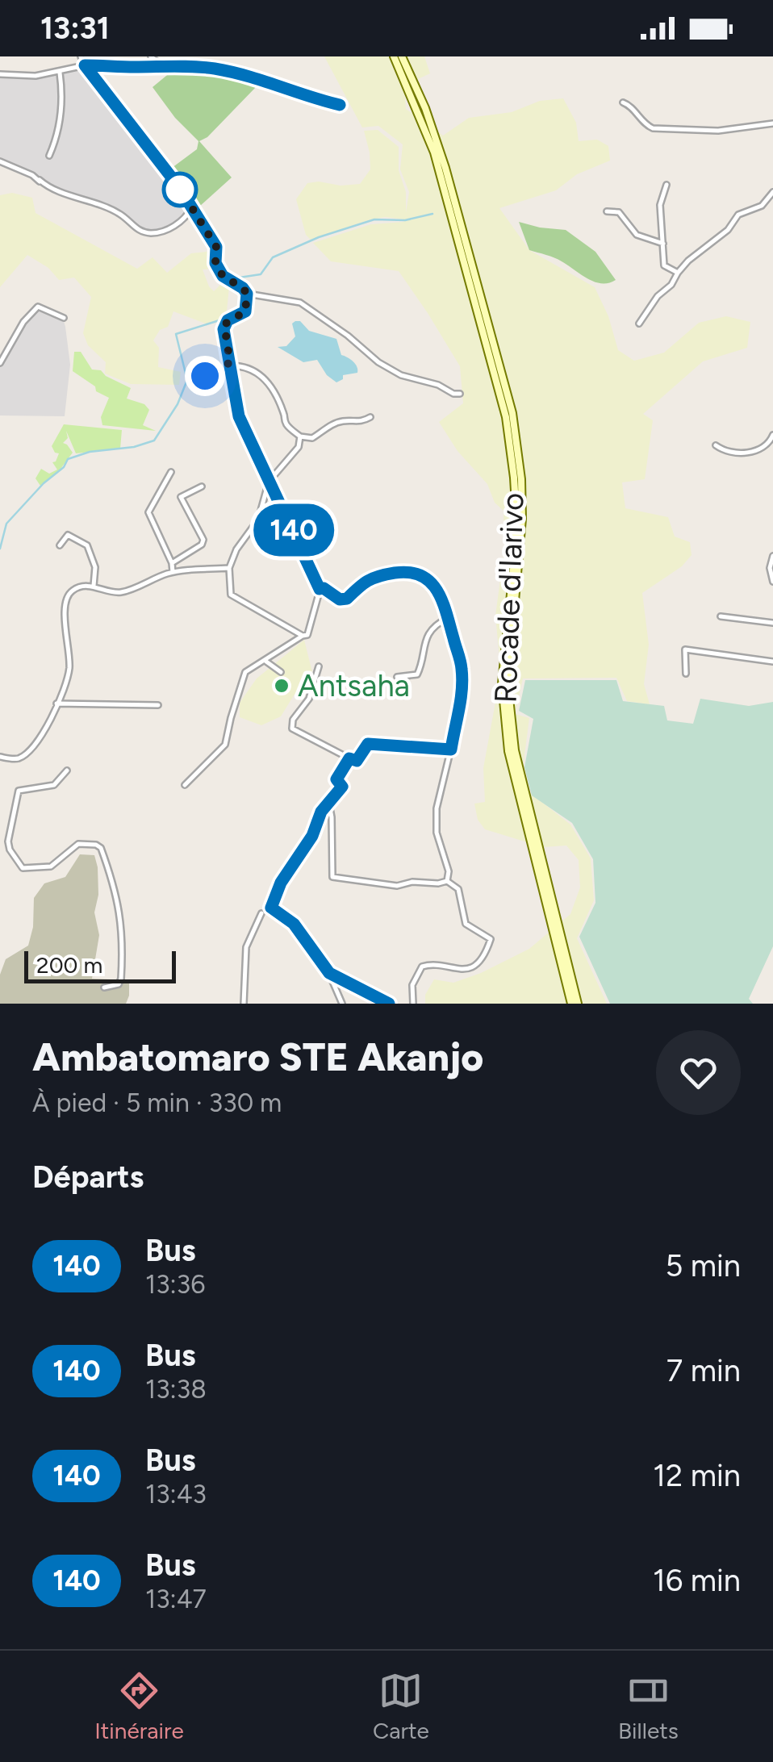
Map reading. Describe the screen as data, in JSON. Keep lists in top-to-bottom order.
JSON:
{
  "streets": {
    "main road": ["Rocade d'Iarivo"]
  },
  "places": ["Antsaha"],
  "lines": ["bus line 140"],
  "scale_bar": "200 m",
  "page": {
    "status": "13:31",
    "on_map": "140",
    "scale": "200 m",
    "heading": [
      ["Ambatomaro STE Akanjo", "À pied · 5 min · 330 m"],
      "Départs"
    ],
    "list": [
      {
        "mark": "140",
        "name": "Bus",
        "note": "13:36",
        "value": "5 min"
      },
      {
        "mark": "140",
        "name": "Bus",
        "note": "13:38",
        "value": "7 min"
      },
      {
        "mark": "140",
        "name": "Bus",
        "note": "13:43",
        "value": "12 min"
      },
      {
        "mark": "140",
        "name": "Bus",
        "note": "13:47",
        "value": "16 min"
      }
    ],
    "tabs": ["Itinéraire", "Carte", "Billets"]
  }
}
